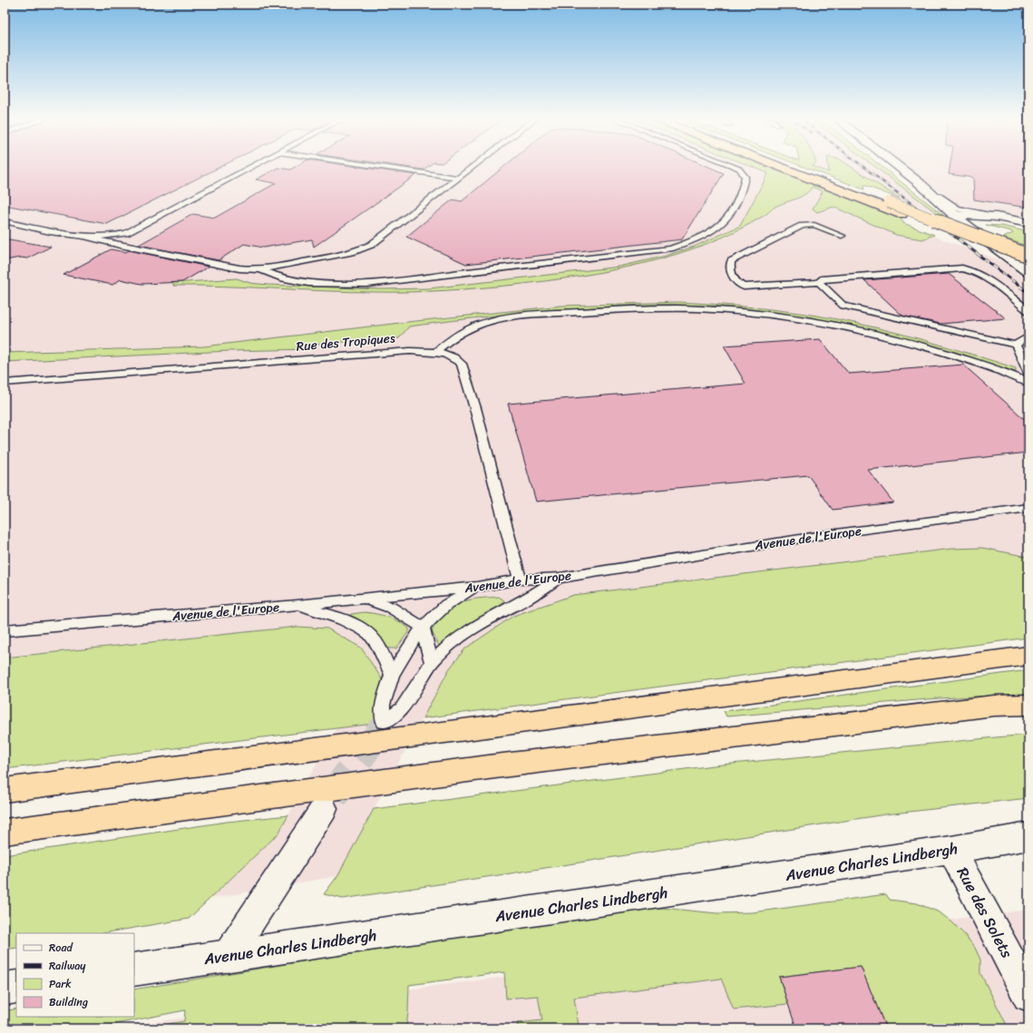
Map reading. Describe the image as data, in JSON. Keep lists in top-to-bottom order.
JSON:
{
  "streets": {
    "main road": ["Avenue Charles Lindbergh", "Rue des Solets"],
    "lane": ["Rue des Tropiques", "Avenue de l'Europe"]
  },
  "crossings": [
    ["Rue des Tropiques", "Avenue de l'Europe"],
    ["Avenue Charles Lindbergh", "Rue des Solets"]
  ],
  "legend": [
    "Road",
    "Railway",
    "Park",
    "Building"
  ]
}
